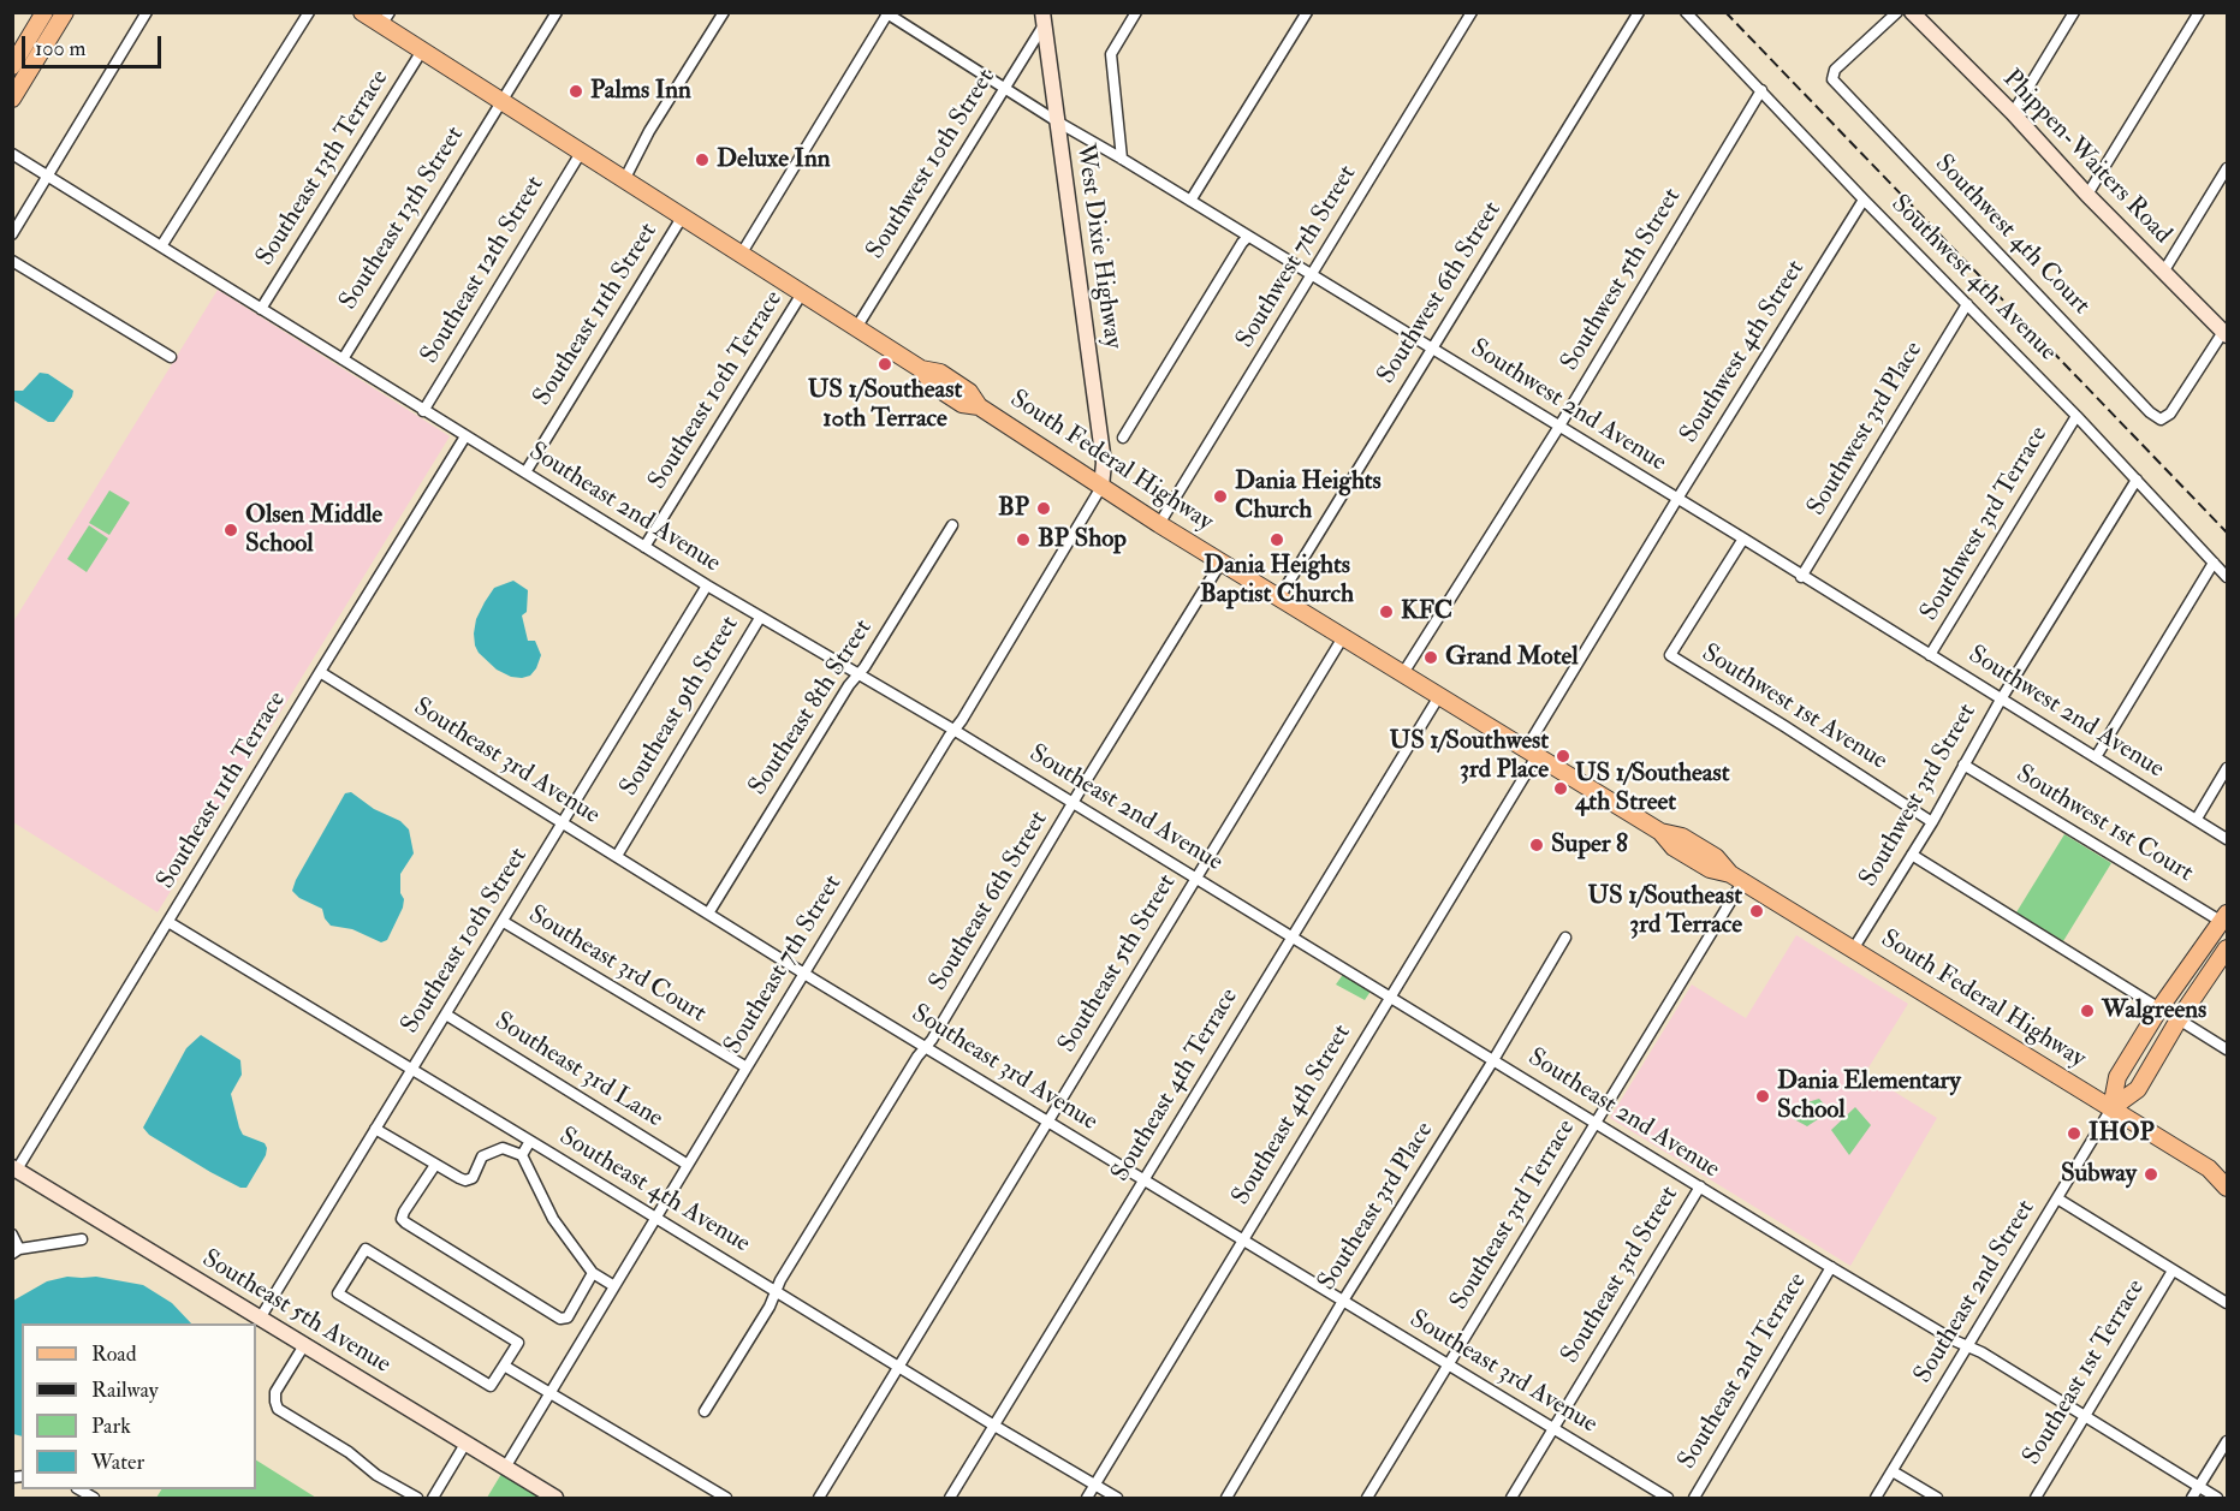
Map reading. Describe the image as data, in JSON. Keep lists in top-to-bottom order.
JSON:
{
  "streets": {
    "main road": ["South Federal Highway"],
    "street": [
      "Phippen-Waiters Road",
      "Southwest 10th Street",
      "Southeast 13th Terrace",
      "Southeast 13th Street",
      "Southwest 4th Court",
      "West Dixie Highway",
      "Southwest 7th Street",
      "Southeast 12th Street",
      "Southwest 4th Avenue",
      "Southwest 5th Street",
      "Southwest 6th Street",
      "Southeast 11th Street",
      "Southwest 4th Street",
      "Southeast 10th Terrace",
      "Southwest 2nd Avenue",
      "Southwest 3rd Place",
      "Southeast 2nd Avenue",
      "Southwest 3rd Terrace",
      "Southeast 9th Street",
      "Southeast 8th Street",
      "Southwest 1st Avenue",
      "Southeast 3rd Avenue",
      "Southeast 11th Terrace",
      "Southwest 3rd Street",
      "Southwest 1st Court",
      "Southeast 6th Street",
      "Southeast 10th Street",
      "Southeast 5th Street",
      "Southeast 3rd Court",
      "Southeast 7th Street",
      "Southeast 3rd Lane",
      "Southeast 4th Terrace",
      "Southeast 4th Street",
      "Southeast 4th Avenue",
      "Southeast 3rd Place",
      "Southeast 3rd Terrace",
      "Southeast 3rd Street",
      "Southeast 2nd Street",
      "Southeast 5th Avenue",
      "Southeast 2nd Terrace",
      "Southeast 1st Terrace"
    ]
  },
  "crossings": [
    ["Phippen-Waiters Road", "Southwest 4th Court"],
    ["Southwest 10th Street", "West Dixie Highway"],
    ["Southwest 10th Street", "Southwest 2nd Avenue"],
    ["Southwest 10th Street", "South Federal Highway"],
    ["Southeast 13th Terrace", "South Federal Highway"],
    ["Southeast 13th Terrace", "Southeast 2nd Avenue"],
    ["Southeast 13th Street", "South Federal Highway"],
    ["Southeast 13th Street", "Southeast 2nd Avenue"],
    ["West Dixie Highway", "Southwest 2nd Avenue"],
    ["West Dixie Highway", "South Federal Highway"],
    ["West Dixie Highway", "Southeast 7th Street"],
    ["Southwest 7th Street", "Southwest 2nd Avenue"],
    ["Southwest 7th Street", "South Federal Highway"],
    ["Southeast 12th Street", "South Federal Highway"],
    ["Southeast 12th Street", "Southeast 2nd Avenue"],
    ["Southwest 4th Avenue", "Southwest 5th Street"],
    ["Southwest 4th Avenue", "Southwest 4th Street"],
    ["Southwest 4th Avenue", "Southwest 3rd Place"],
    ["Southwest 4th Avenue", "Southwest 3rd Terrace"],
    ["Southwest 4th Avenue", "Southwest 3rd Street"],
    ["Southwest 5th Street", "Southwest 2nd Avenue"],
    ["Southwest 5th Street", "South Federal Highway"],
    ["Southwest 6th Street", "Southwest 2nd Avenue"],
    ["Southwest 6th Street", "South Federal Highway"],
    ["Southeast 11th Street", "South Federal Highway"],
    ["Southeast 11th Street", "Southeast 2nd Avenue"],
    ["Southwest 4th Street", "Southwest 2nd Avenue"],
    ["Southwest 4th Street", "South Federal Highway"],
    ["Southwest 4th Street", "Southeast 4th Street"],
    ["Southeast 10th Terrace", "South Federal Highway"],
    ["Southeast 10th Terrace", "Southeast 2nd Avenue"],
    ["Southwest 2nd Avenue", "Southwest 3rd Place"],
    ["Southwest 2nd Avenue", "Southwest 3rd Terrace"],
    ["Southwest 2nd Avenue", "Southwest 1st Avenue"],
    ["Southwest 2nd Avenue", "Southwest 3rd Street"],
    ["South Federal Highway", "Southwest 3rd Street"],
    ["South Federal Highway", "Southeast 6th Street"],
    ["South Federal Highway", "Southeast 5th Street"],
    ["South Federal Highway", "Southeast 7th Street"],
    ["South Federal Highway", "Southeast 4th Terrace"],
    ["South Federal Highway", "Southeast 4th Street"],
    ["South Federal Highway", "Southeast 3rd Terrace"],
    ["South Federal Highway", "Southeast 2nd Street"],
    ["Southeast 2nd Avenue", "Southeast 9th Street"],
    ["Southeast 2nd Avenue", "Southeast 8th Street"],
    ["Southeast 2nd Avenue", "Southeast 11th Terrace"],
    ["Southeast 2nd Avenue", "Southeast 6th Street"],
    ["Southeast 2nd Avenue", "Southeast 10th Street"],
    ["Southeast 2nd Avenue", "Southeast 5th Street"],
    ["Southeast 2nd Avenue", "Southeast 7th Street"],
    ["Southeast 2nd Avenue", "Southeast 4th Terrace"],
    ["Southeast 2nd Avenue", "Southeast 4th Street"],
    ["Southeast 2nd Avenue", "Southeast 3rd Place"],
    ["Southeast 2nd Avenue", "Southeast 3rd Terrace"],
    ["Southeast 2nd Avenue", "Southeast 3rd Street"],
    ["Southeast 2nd Avenue", "Southeast 2nd Street"],
    ["Southeast 2nd Avenue", "Southeast 2nd Terrace"],
    ["Southeast 2nd Avenue", "Southeast 1st Terrace"],
    ["Southeast 9th Street", "Southeast 3rd Avenue"],
    ["Southeast 8th Street", "Southeast 3rd Avenue"],
    ["Southwest 1st Avenue", "Southwest 3rd Street"],
    ["Southeast 3rd Avenue", "Southeast 11th Terrace"],
    ["Southeast 3rd Avenue", "Southeast 6th Street"],
    ["Southeast 3rd Avenue", "Southeast 10th Street"],
    ["Southeast 3rd Avenue", "Southeast 5th Street"],
    ["Southeast 3rd Avenue", "Southeast 7th Street"],
    ["Southeast 3rd Avenue", "Southeast 4th Terrace"],
    ["Southeast 3rd Avenue", "Southeast 4th Street"],
    ["Southeast 3rd Avenue", "Southeast 3rd Place"],
    ["Southeast 3rd Avenue", "Southeast 3rd Terrace"],
    ["Southeast 3rd Avenue", "Southeast 3rd Street"],
    ["Southeast 11th Terrace", "Southeast 4th Avenue"],
    ["Southeast 11th Terrace", "Southeast 5th Avenue"],
    ["Southwest 3rd Street", "Southwest 1st Court"],
    ["Southeast 6th Street", "Southeast 4th Avenue"],
    ["Southeast 10th Street", "Southeast 3rd Court"],
    ["Southeast 10th Street", "Southeast 3rd Lane"],
    ["Southeast 10th Street", "Southeast 4th Avenue"],
    ["Southeast 10th Street", "Southeast 5th Avenue"],
    ["Southeast 5th Street", "Southeast 4th Avenue"],
    ["Southeast 3rd Court", "Southeast 7th Street"],
    ["Southeast 7th Street", "Southeast 3rd Lane"],
    ["Southeast 7th Street", "Southeast 4th Avenue"],
    ["Southeast 7th Street", "Southeast 5th Avenue"],
    ["Southeast 4th Terrace", "Southeast 4th Avenue"],
    ["Southeast 4th Street", "Southeast 4th Avenue"]
  ],
  "places": [
    "Palms Inn",
    "Deluxe Inn",
    "US 1/Southeast 10th Terrace",
    "Dania Heights Church",
    "BP",
    "Olsen Middle School",
    "BP Shop",
    "Dania Heights Baptist Church",
    "KFC",
    "Grand Motel",
    "US 1/Southwest 3rd Place",
    "US 1/Southeast 4th Street",
    "Super 8",
    "US 1/Southeast 3rd Terrace",
    "Walgreens",
    "Dania Elementary School",
    "IHOP",
    "Subway"
  ],
  "legend": [
    "Road",
    "Railway",
    "Park",
    "Water"
  ],
  "scale_bar": "100 m"
}
